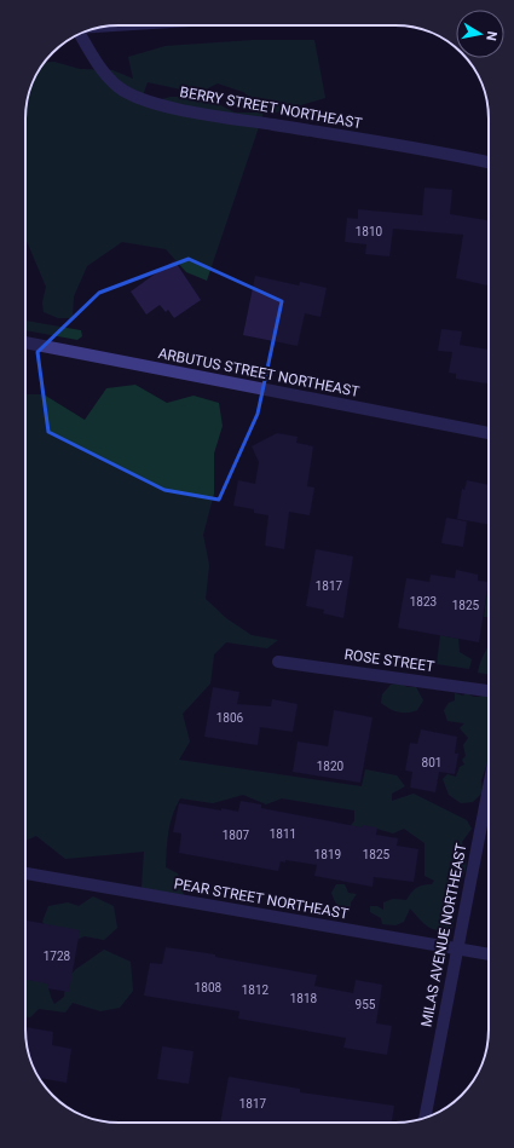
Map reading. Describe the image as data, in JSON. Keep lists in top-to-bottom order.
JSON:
{
  "streets": {
    "street": [
      "BERRY STREET NORTHEAST",
      "ARBUTUS STREET NORTHEAST",
      "ROSE STREET",
      "PEAR STREET NORTHEAST",
      "MILAS AVENUE NORTHEAST"
    ]
  },
  "crossings": [
    ["PEAR STREET NORTHEAST", "MILAS AVENUE NORTHEAST"]
  ],
  "house_numbers": [
    "1810",
    "1817",
    "1823",
    "1825",
    "1806",
    "801",
    "1820",
    "1811",
    "1807",
    "1819",
    "1825",
    "1728",
    "1808",
    "1812",
    "1818",
    "955",
    "1817"
  ],
  "north": "right"
}
